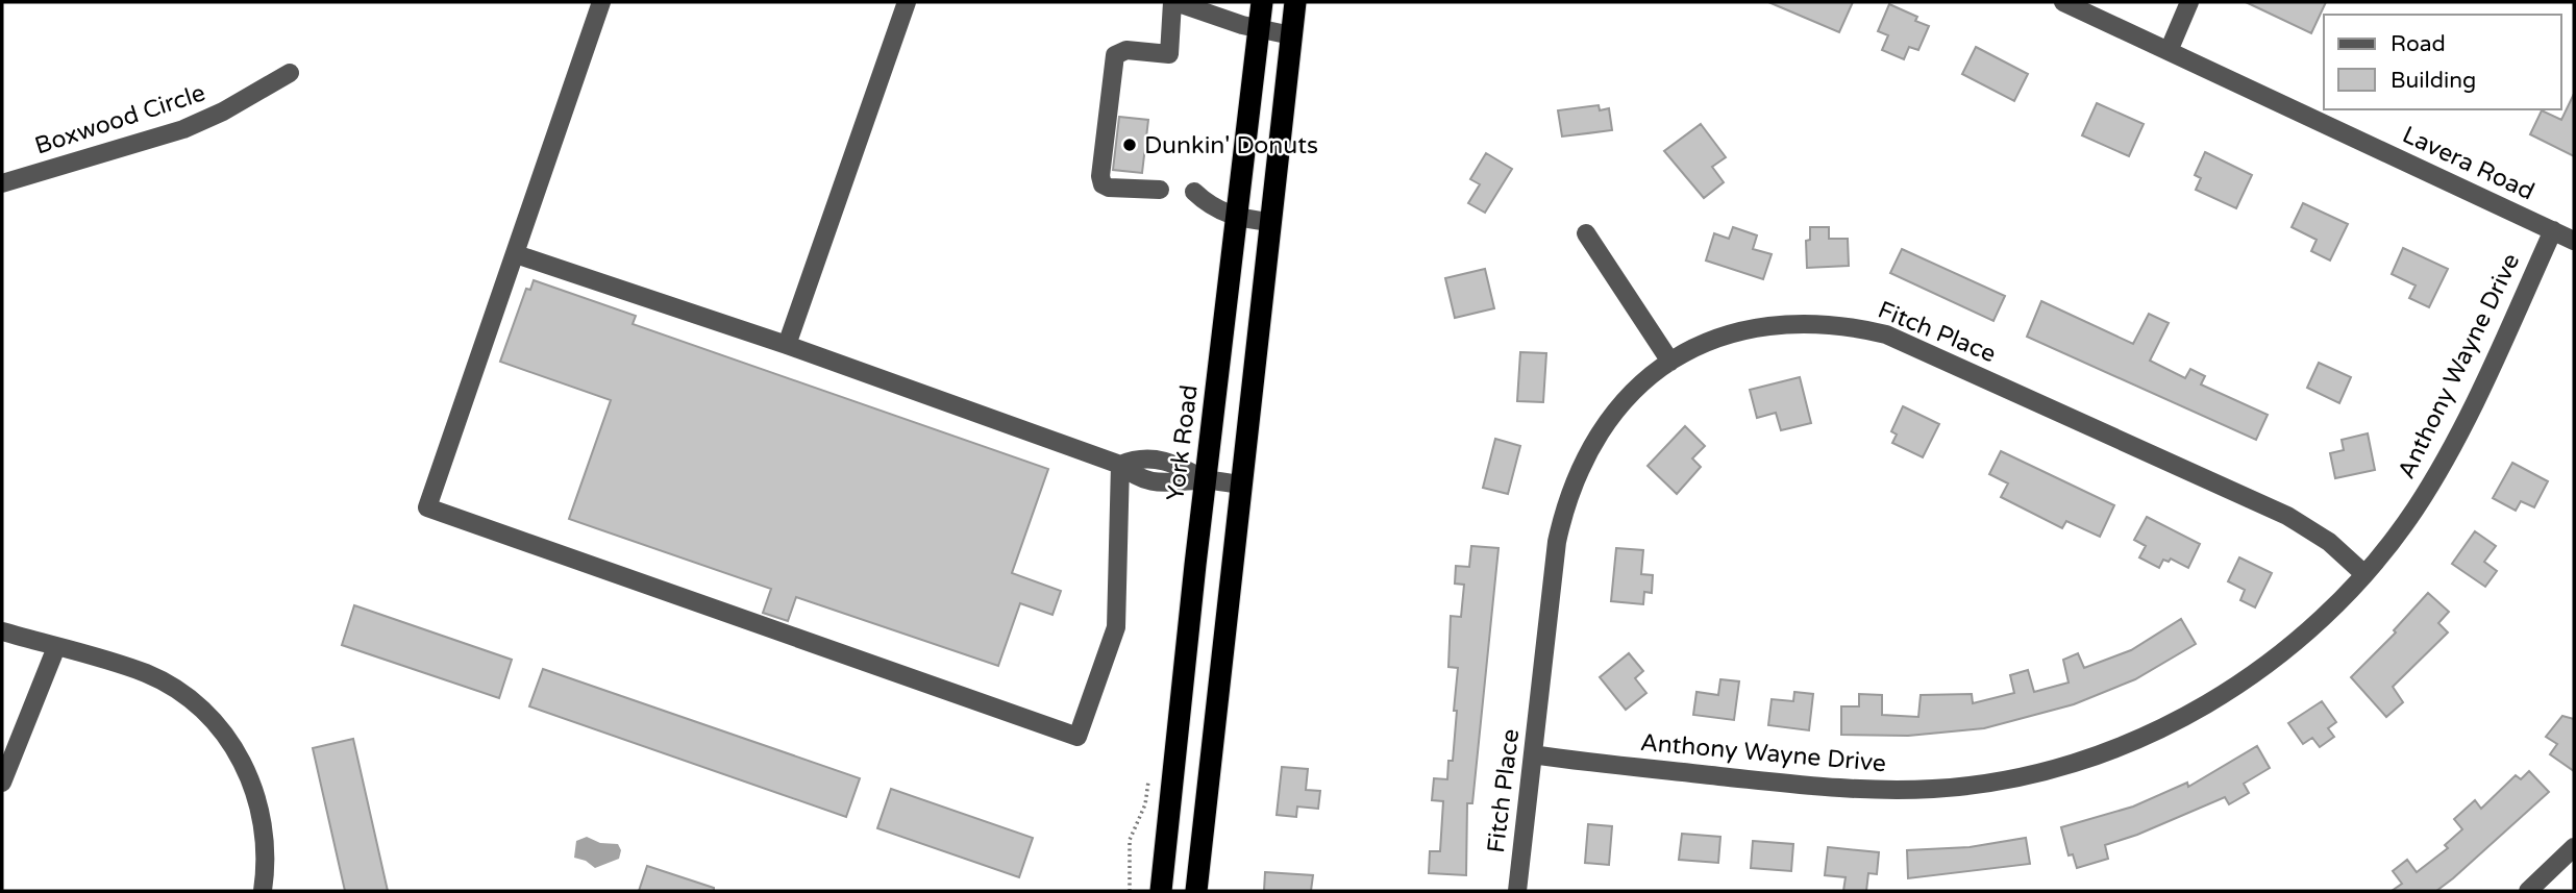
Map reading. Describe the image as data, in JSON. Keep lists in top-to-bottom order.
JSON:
{
  "streets": {
    "highway": ["York Road"],
    "street": [
      "Boxwood Circle",
      "Lavera Road",
      "Fitch Place",
      "Anthony Wayne Drive"
    ]
  },
  "crossings": [
    ["Lavera Road", "Anthony Wayne Drive"],
    ["Fitch Place", "Anthony Wayne Drive"]
  ],
  "places": ["Dunkin' Donuts"],
  "legend": ["Road", "Building"]
}
